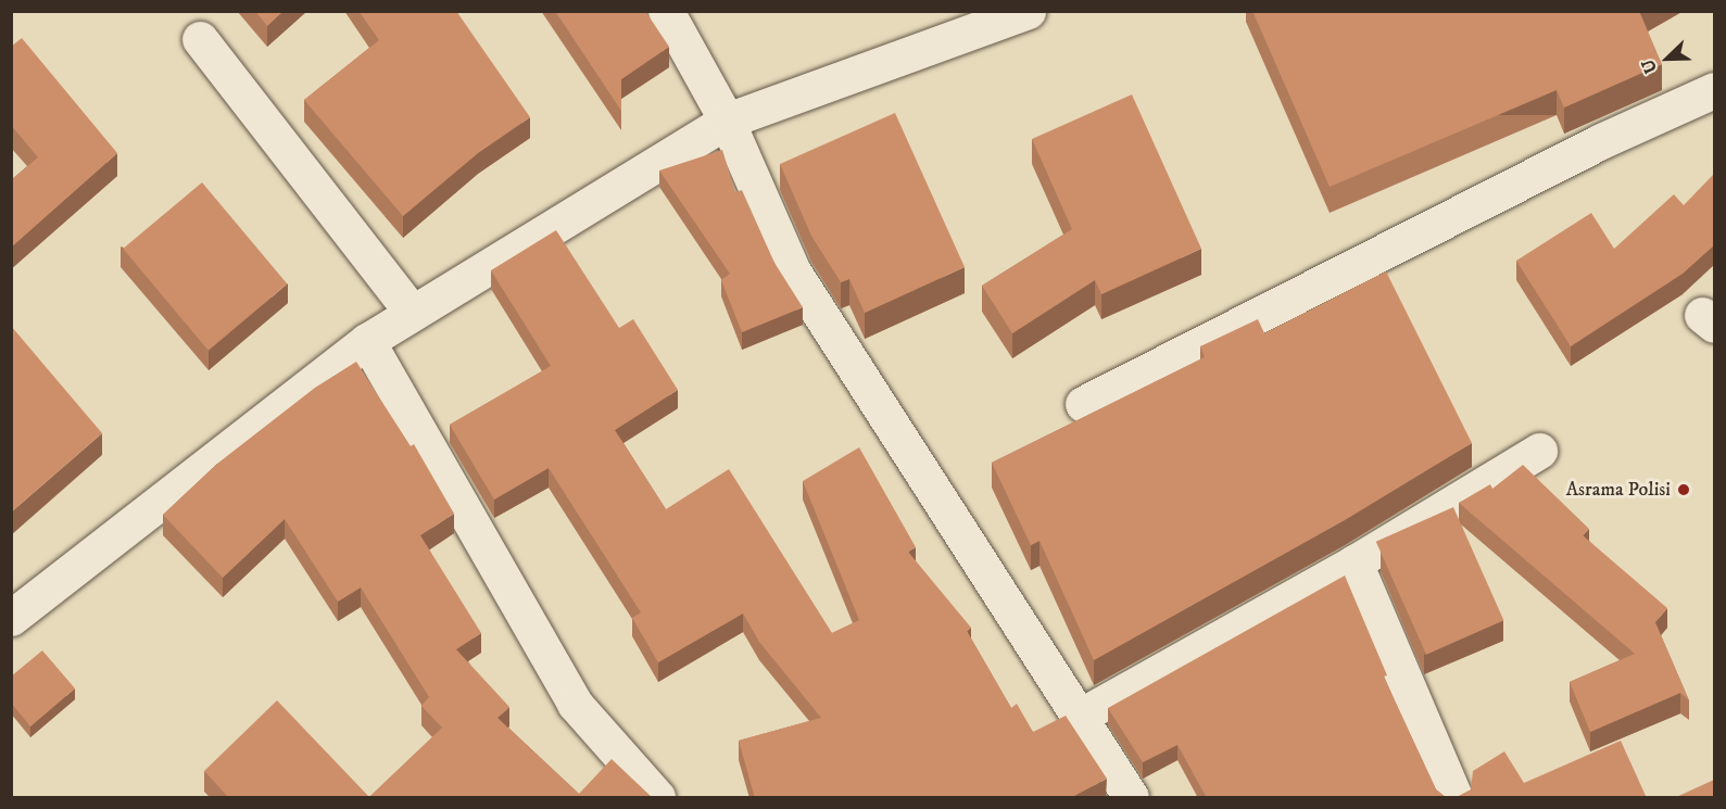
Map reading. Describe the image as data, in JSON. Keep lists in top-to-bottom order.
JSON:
{
  "places": ["Asrama Polisi"],
  "north": "bottom left"
}
